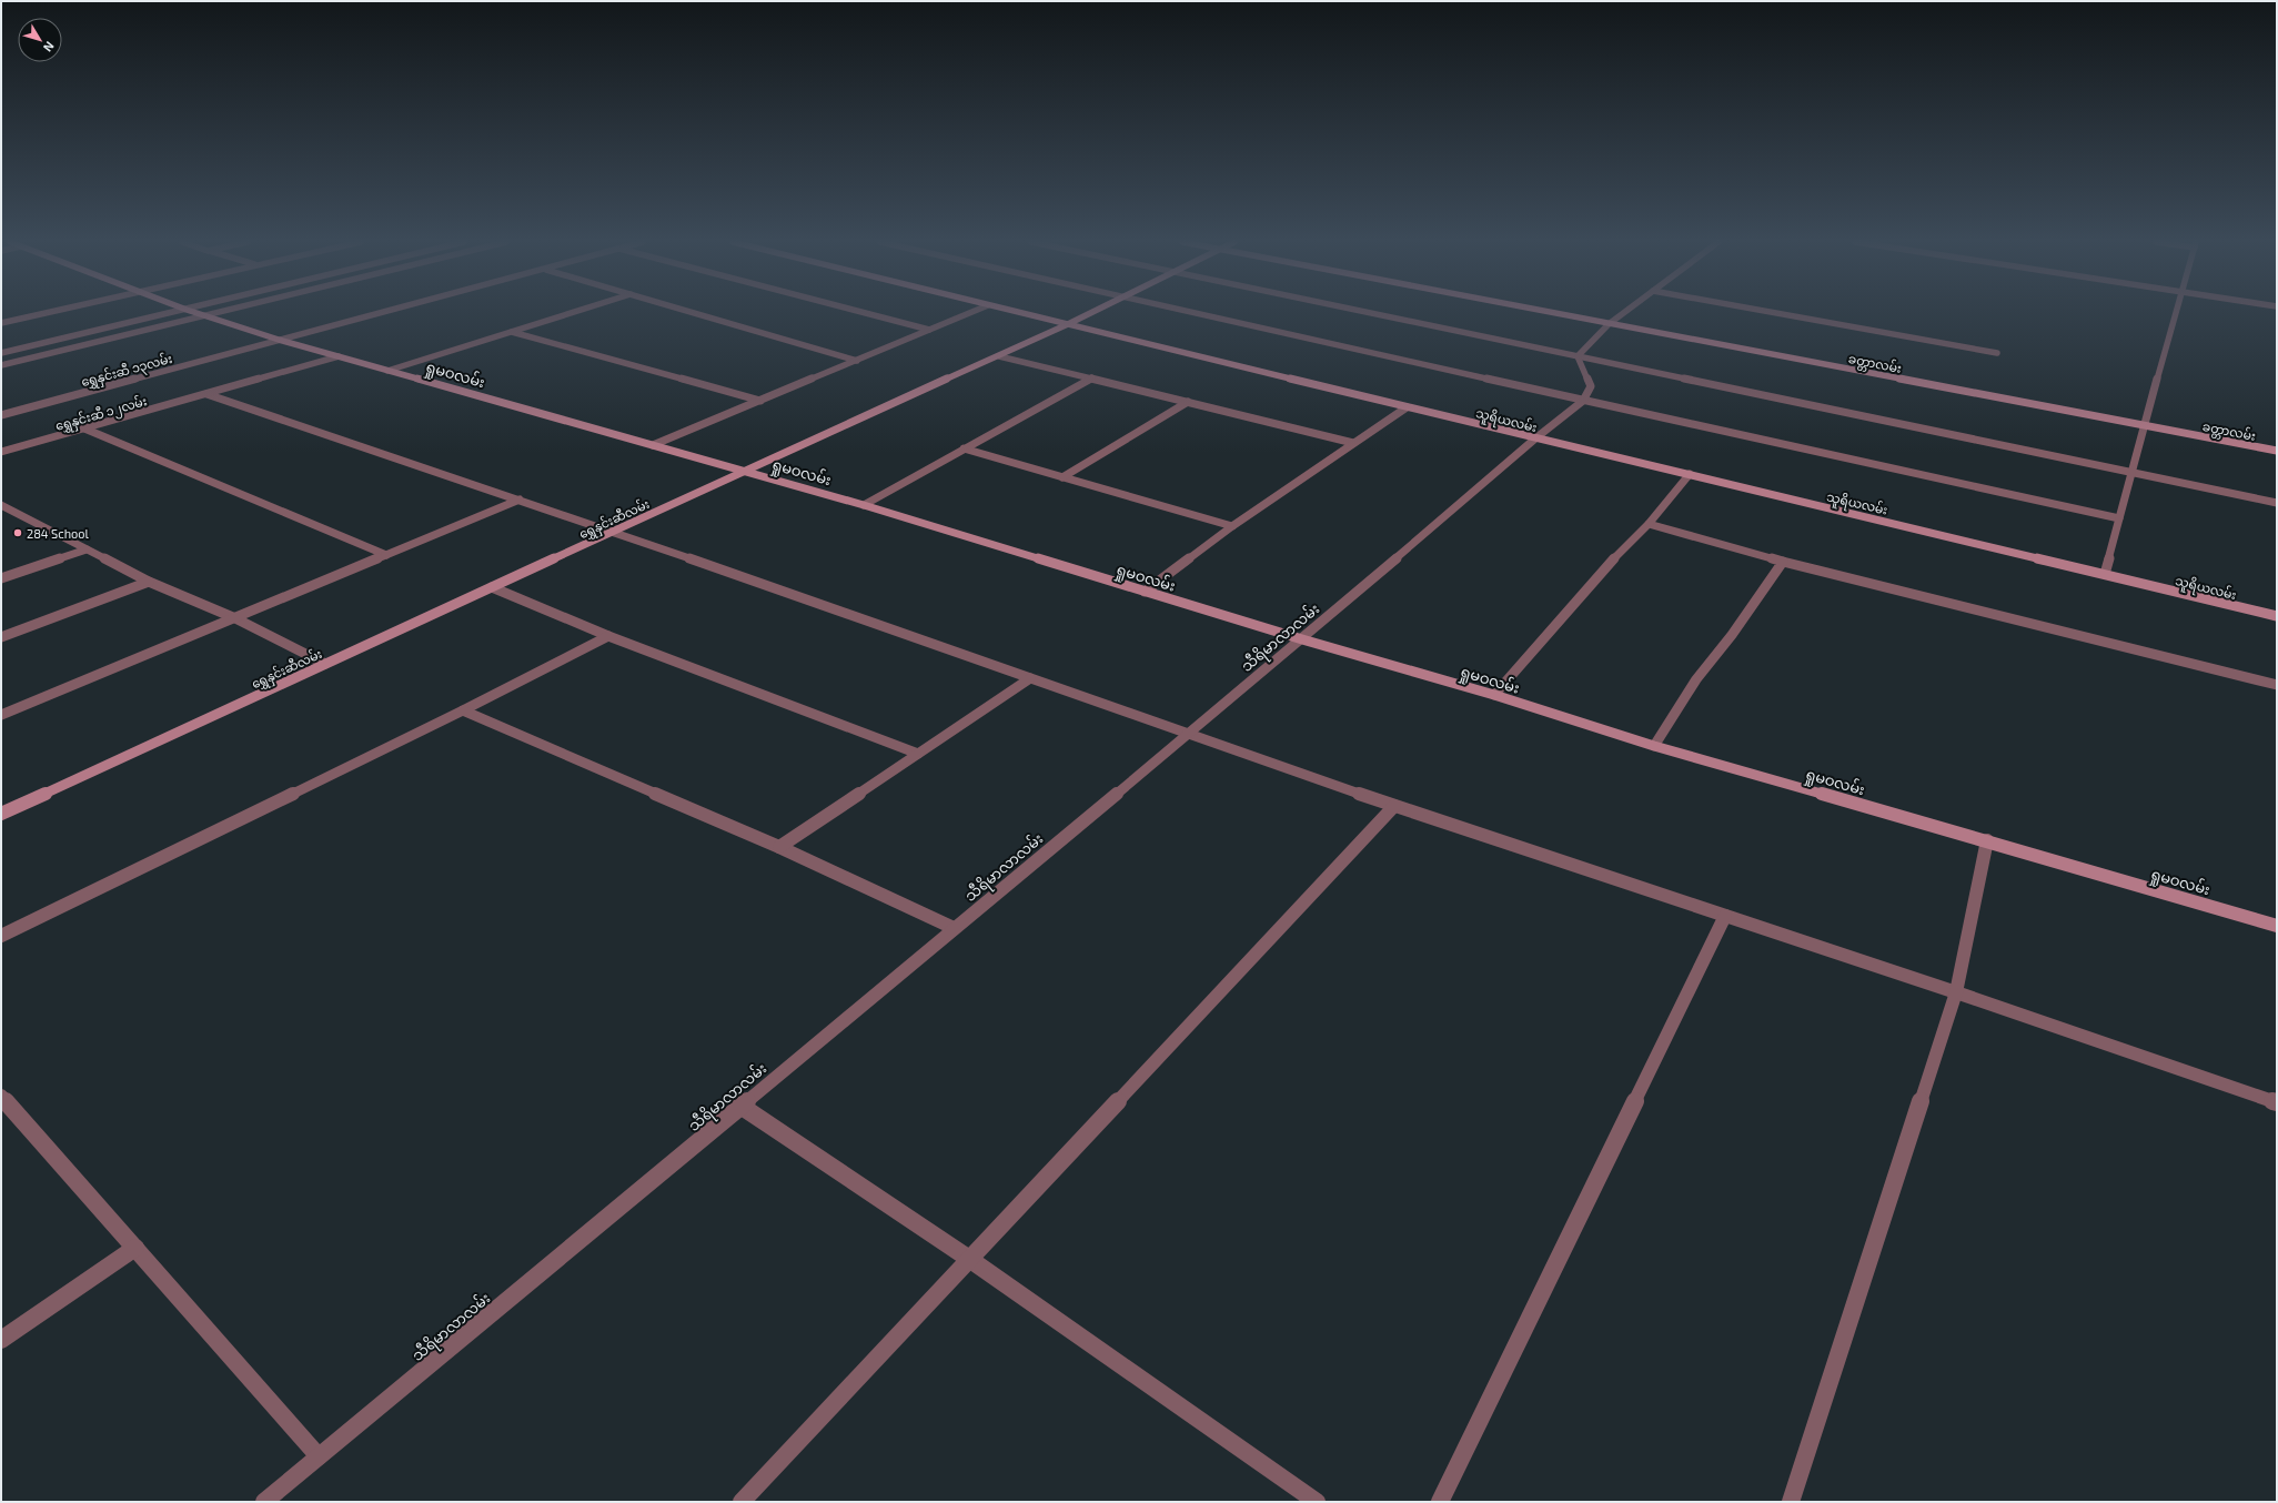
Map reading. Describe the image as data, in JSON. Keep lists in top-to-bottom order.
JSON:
{
  "streets": {
    "street": [
      "ခတ္တာလမ်း",
      "ရွှေနှင်းဆီ ၁၃လမ်း",
      "ရှုမဝလမ်း",
      "ရွှေနှင်းဆီ ၁၂လမ်း",
      "သူရိယလမ်း",
      "ရွှေနှင်းဆီလမ်း",
      "သီရိမာလာလမ်း"
    ]
  },
  "crossings": [
    ["ရွှေနှင်းဆီ ၁၃လမ်း", "ရှုမဝလမ်း"],
    ["ရှုမဝလမ်း", "ရွှေနှင်းဆီ ၁၂လမ်း"],
    ["ရှုမဝလမ်း", "ရွှေနှင်းဆီလမ်း"],
    ["ရှုမဝလမ်း", "သီရိမာလာလမ်း"],
    ["သူရိယလမ်း", "ရွှေနှင်းဆီလမ်း"],
    ["သူရိယလမ်း", "သီရိမာလာလမ်း"]
  ],
  "places": ["284 School"],
  "north": "bottom right"
}
